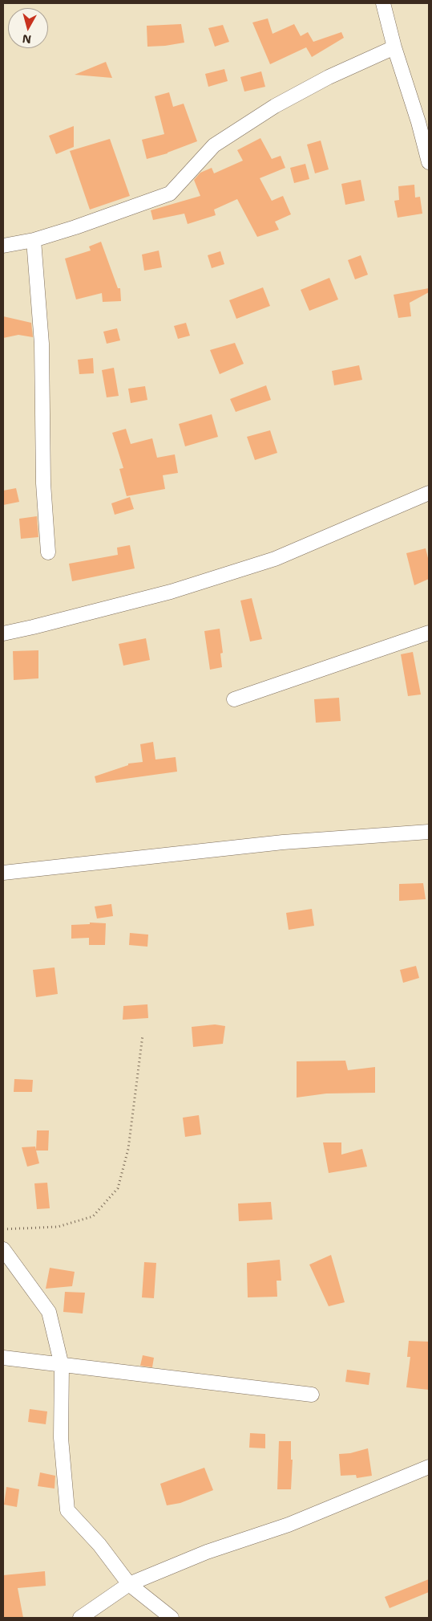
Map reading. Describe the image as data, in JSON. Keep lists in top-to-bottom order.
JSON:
{
  "north": "bottom"
}
